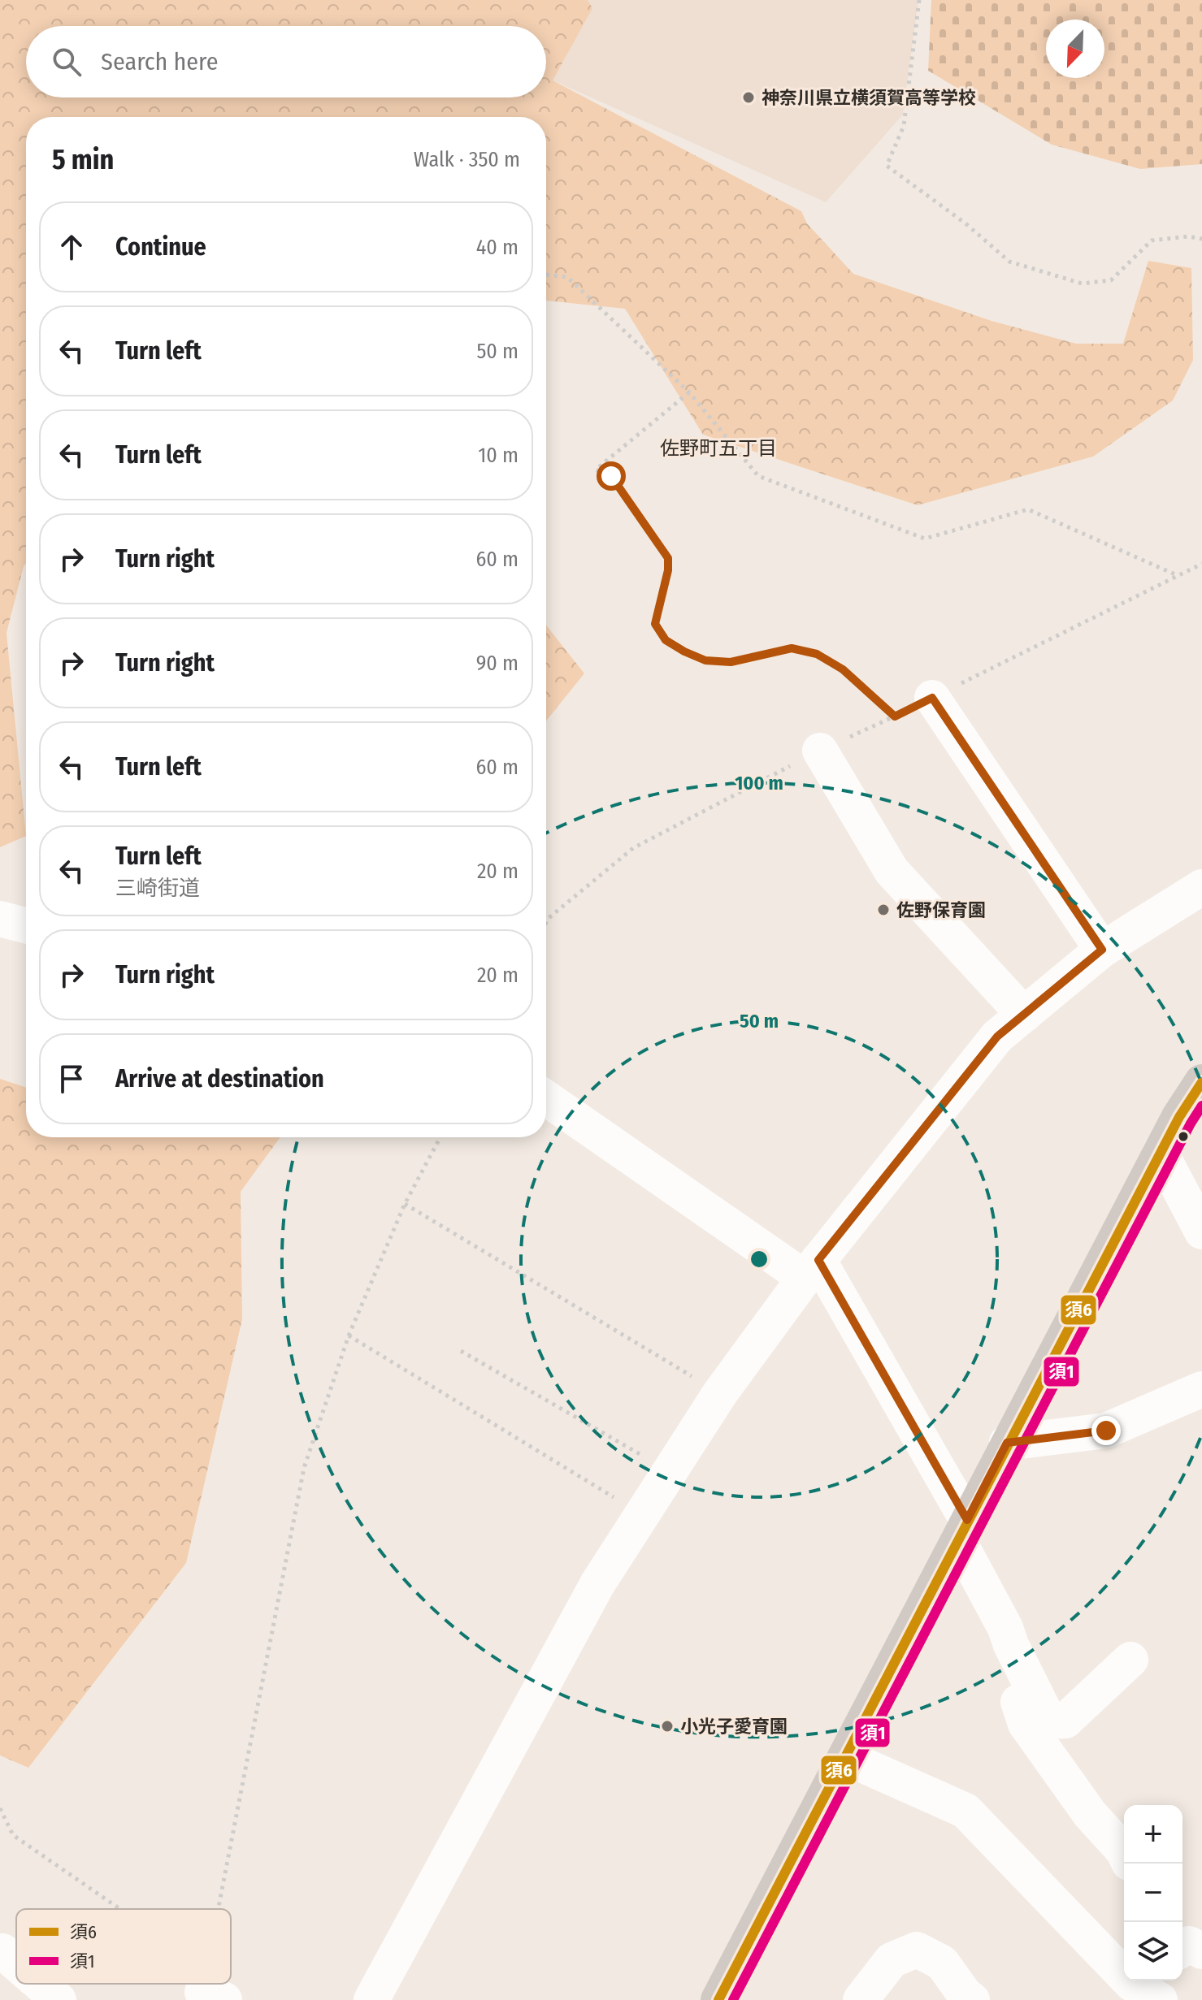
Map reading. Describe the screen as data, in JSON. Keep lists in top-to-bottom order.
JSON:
{
  "districts": ["佐野町五丁目"],
  "places": ["神奈川県立横須賀高等学校", "佐野保育園", "小光子愛育園"],
  "lines": ["transit line 須6", "transit line 須1"],
  "legend": ["須6", "須1"],
  "north": "bottom left",
  "page": {
    "search": "Search here",
    "heading": ["5 min", "Walk · 350 m"],
    "list": [
      ["Continue", "40 m"],
      ["Turn left", "50 m"],
      ["Turn left", "10 m"],
      ["Turn right", "60 m"],
      ["Turn right", "90 m"],
      ["Turn left", "60 m"],
      ["Turn left", "三崎街道", "20 m"],
      ["Turn right", "20 m"],
      "Arrive at destination"
    ],
    "map_buttons": ["+", "−"]
  },
  "rings": ["100 m", "50 m"]
}
